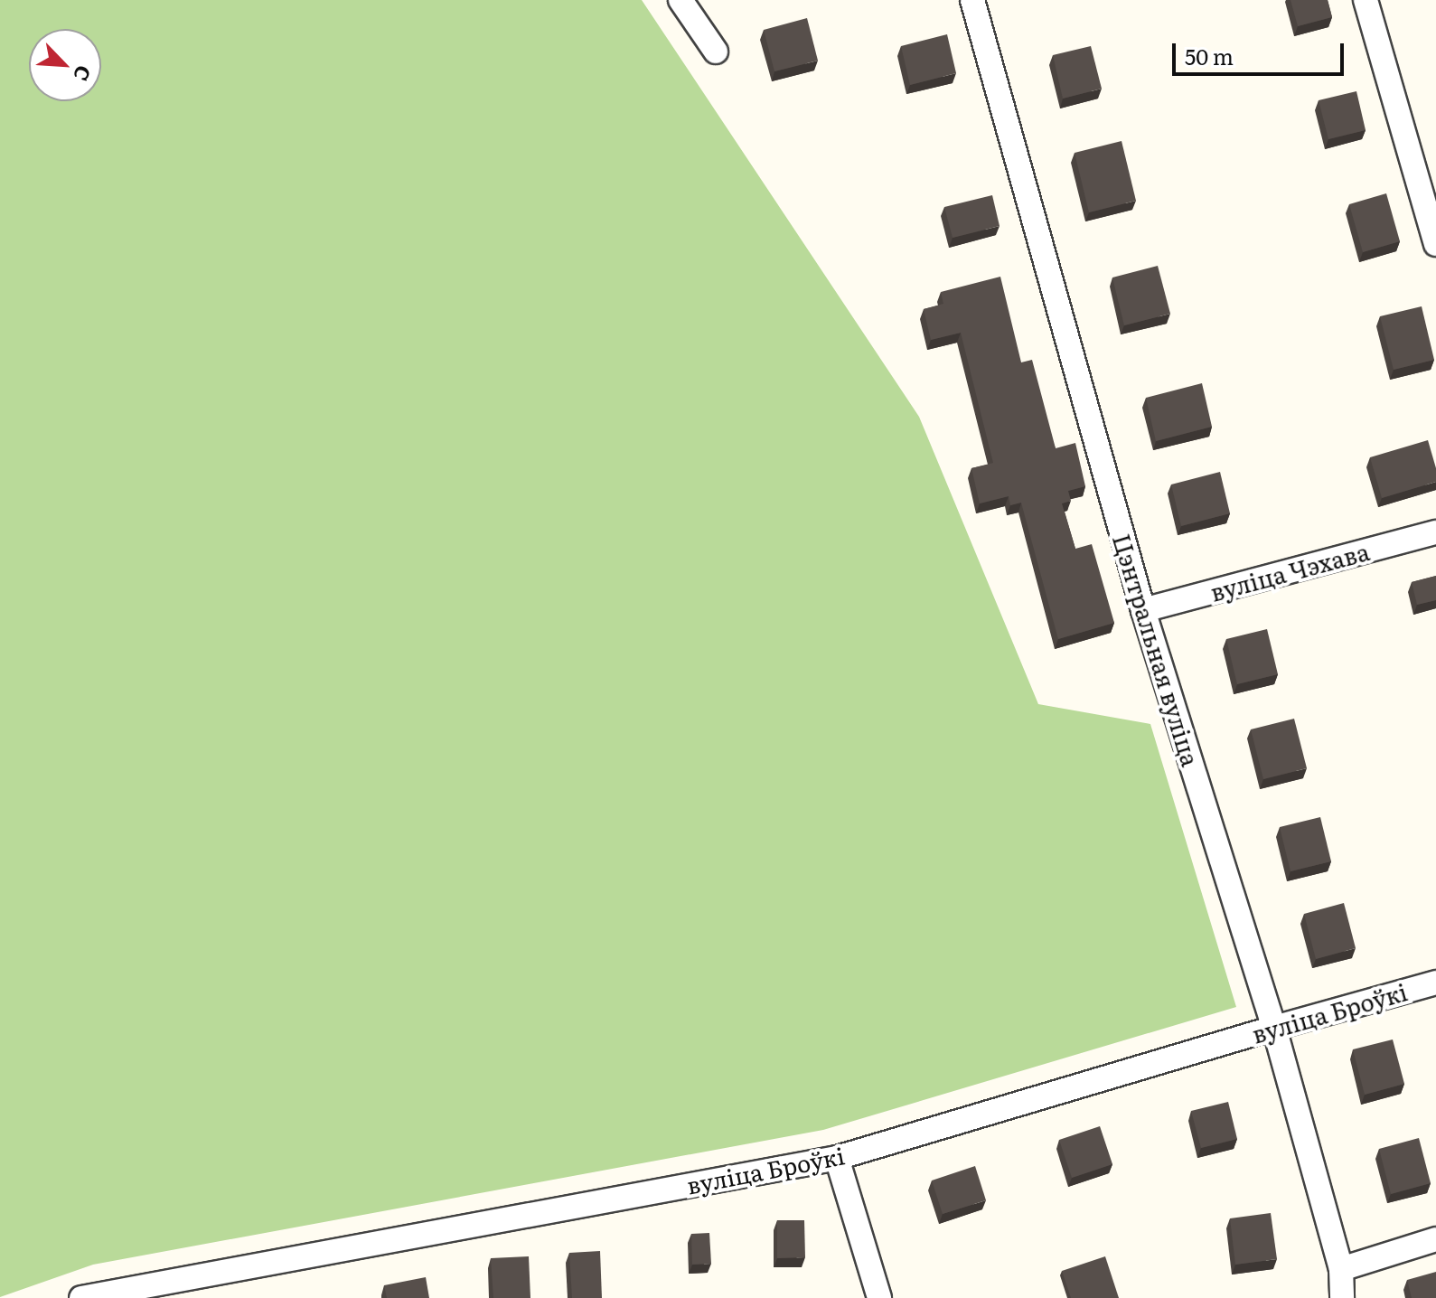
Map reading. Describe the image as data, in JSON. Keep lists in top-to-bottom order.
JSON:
{
  "streets": {
    "street": ["вуліца Чэхава", "Цэнтральная вуліца", "вуліца Броўкі"]
  },
  "crossings": [
    ["вуліца Чэхава", "Цэнтральная вуліца"],
    ["Цэнтральная вуліца", "вуліца Броўкі"]
  ],
  "scale_bar": "50 m",
  "north": "bottom right"
}
